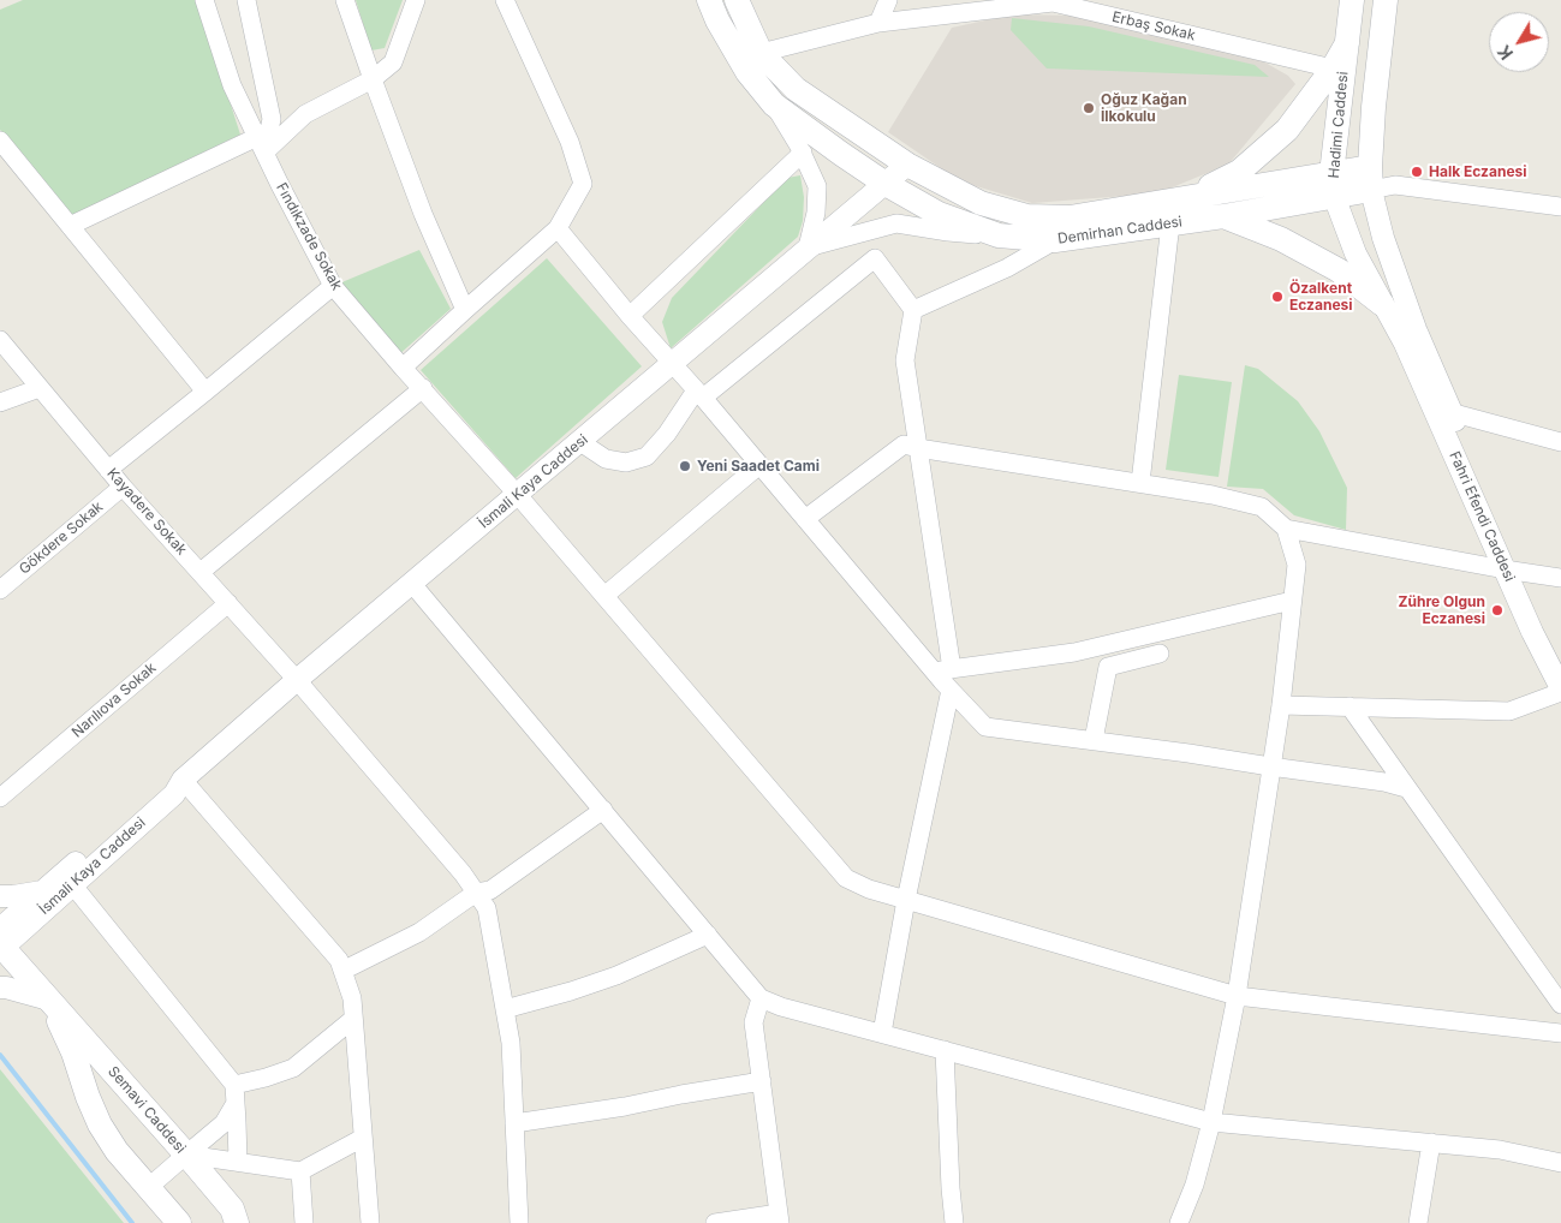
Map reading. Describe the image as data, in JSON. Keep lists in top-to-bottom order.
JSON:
{
  "streets": {
    "main road": ["Hadimi Caddesi", "Demirhan Caddesi", "Semavi Caddesi"],
    "street": [
      "Erbaş Sokak",
      "Fındıkzade Sokak",
      "İsmali Kaya Caddesi",
      "Kayadere Sokak",
      "Fahri Efendi Caddesi",
      "Gökdere Sokak",
      "Narılıova Sokak"
    ]
  },
  "crossings": [
    ["Erbaş Sokak", "Demirhan Caddesi"],
    ["Hadimi Caddesi", "Demirhan Caddesi"],
    ["Hadimi Caddesi", "Fahri Efendi Caddesi"],
    ["Demirhan Caddesi", "İsmali Kaya Caddesi"],
    ["Fındıkzade Sokak", "İsmali Kaya Caddesi"],
    ["İsmali Kaya Caddesi", "Kayadere Sokak"],
    ["İsmali Kaya Caddesi", "Semavi Caddesi"],
    ["Kayadere Sokak", "Gökdere Sokak"],
    ["Kayadere Sokak", "Narılıova Sokak"]
  ],
  "places": [
    "Oğuz Kağan İlkokulu",
    "Halk Eczanesi",
    "Özalkent Eczanesi",
    "Yeni Saadet Cami",
    "Zühre Olgun Eczanesi"
  ],
  "north": "bottom left"
}
